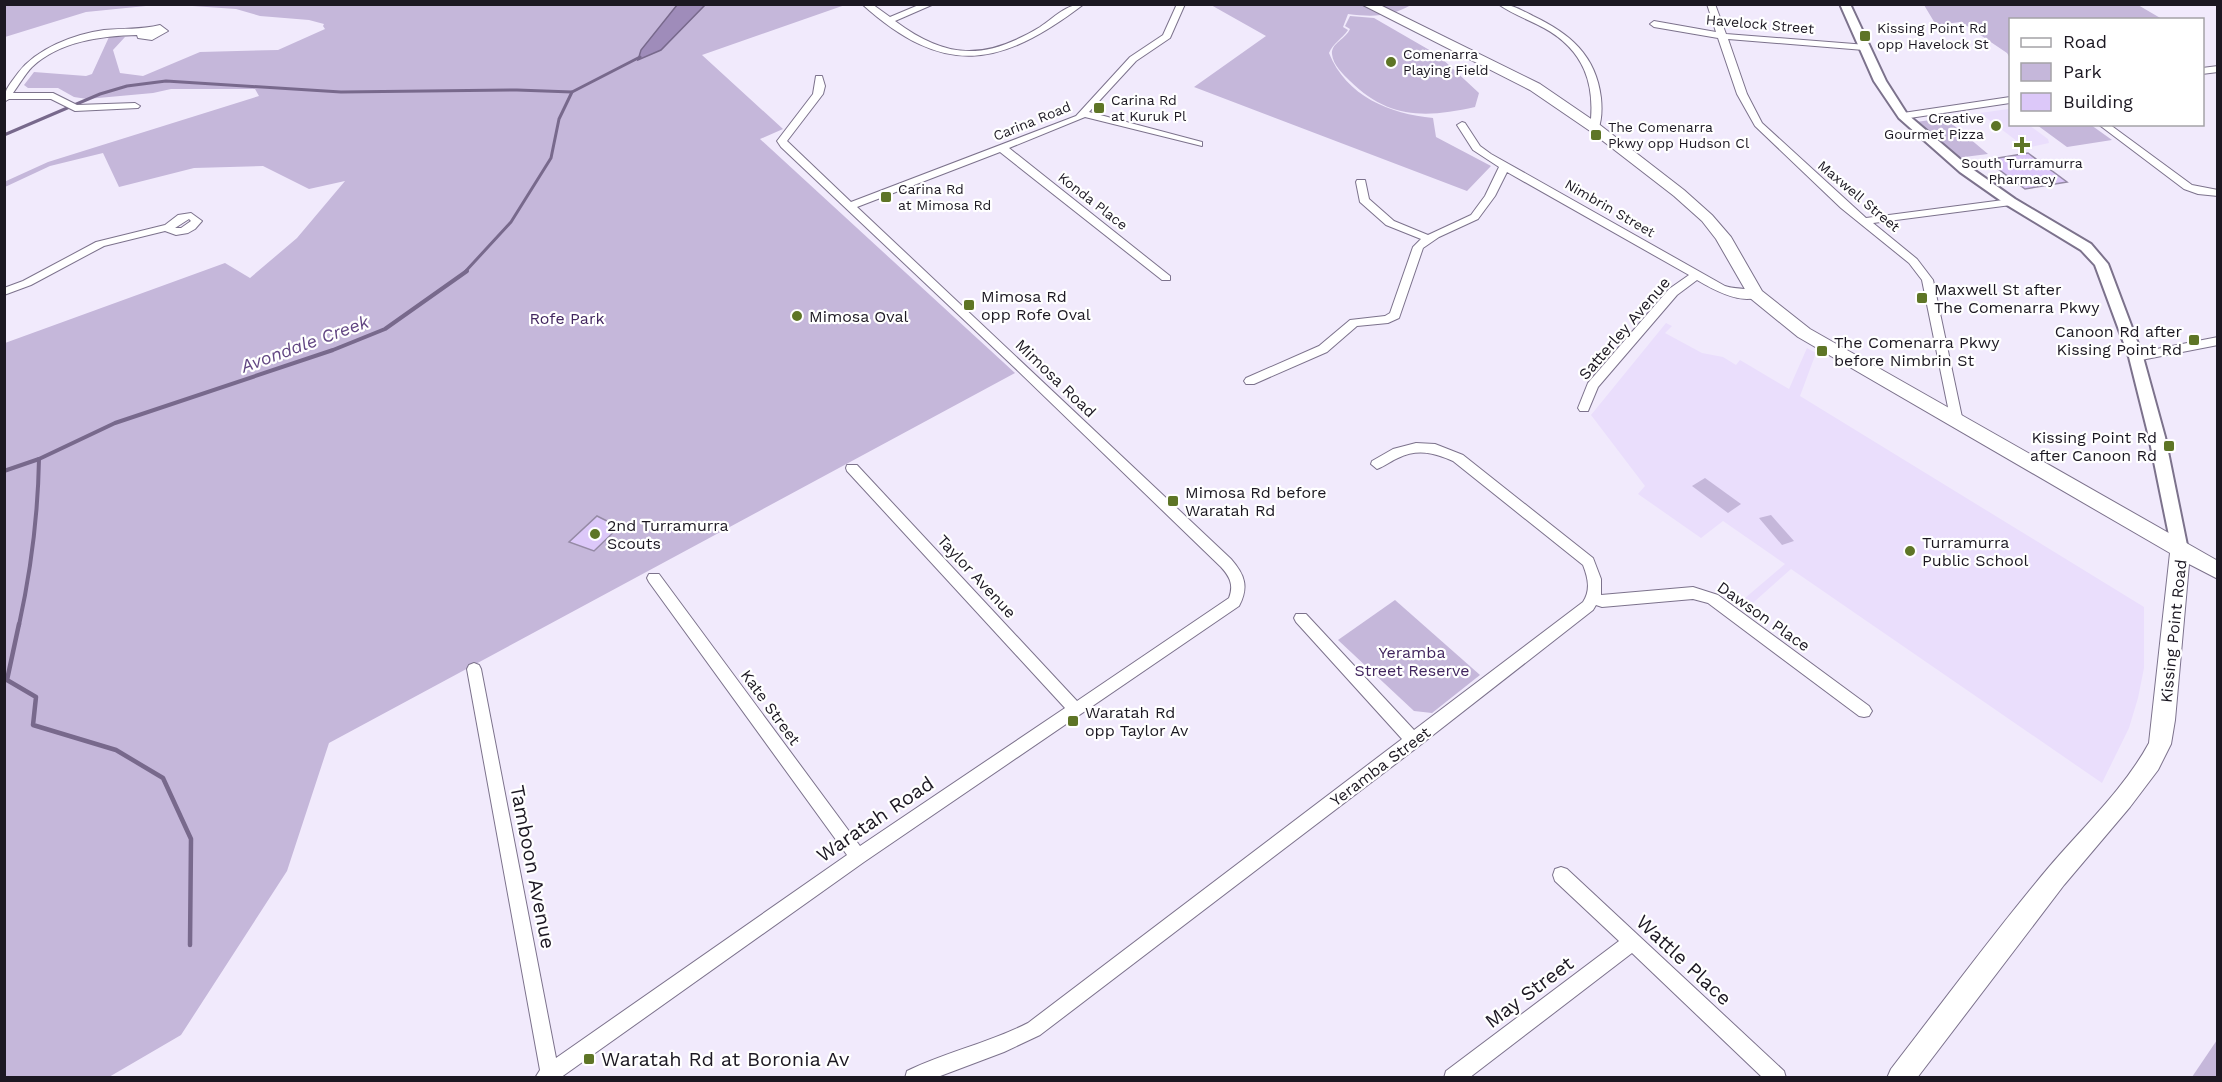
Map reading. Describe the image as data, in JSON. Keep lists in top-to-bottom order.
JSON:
{
  "streets": {
    "main road": ["Kissing Point Road"],
    "street": [
      "Havelock Street",
      "Carina Road",
      "Maxwell Street",
      "Konda Place",
      "Nimbrin Street",
      "Satterley Avenue",
      "Mimosa Road",
      "Taylor Avenue",
      "Dawson Place",
      "Kate Street",
      "Yeramba Street",
      "Waratah Road",
      "Tamboon Avenue",
      "Wattle Place",
      "May Street"
    ]
  },
  "crossings": [
    ["Havelock Street", "Maxwell Street"],
    ["Havelock Street", "Kissing Point Road"],
    ["Carina Road", "Konda Place"],
    ["Carina Road", "Mimosa Road"],
    ["Nimbrin Street", "Satterley Avenue"],
    ["Mimosa Road", "Waratah Road"],
    ["Taylor Avenue", "Waratah Road"],
    ["Dawson Place", "Yeramba Street"],
    ["Kate Street", "Waratah Road"],
    ["Waratah Road", "Tamboon Avenue"],
    ["Wattle Place", "May Street"]
  ],
  "water": ["Avondale Creek"],
  "parks": ["Rofe Park", "Yeramba Street Reserve"],
  "places": {
    "transit": [
      "Kissing Point Rd opp Havelock St",
      "Carina Rd at Kuruk Pl",
      "The Comenarra Pkwy opp Hudson Cl",
      "Carina Rd at Mimosa Rd",
      "Maxwell St after The Comenarra Pkwy",
      "Mimosa Rd opp Rofe Oval",
      "Canoon Rd after Kissing Point Rd",
      "The Comenarra Pkwy before Nimbrin St",
      "Kissing Point Rd after Canoon Rd",
      "Mimosa Rd before Waratah Rd",
      "Waratah Rd opp Taylor Av",
      "Waratah Rd at Boronia Av"
    ],
    "other": [
      "Comenarra Playing Field",
      "Creative Gourmet Pizza",
      "Mimosa Oval",
      "2nd Turramurra Scouts",
      "Turramurra Public School"
    ],
    "health": ["South Turramurra Pharmacy"]
  },
  "legend": ["Road", "Park", "Building"]
}
